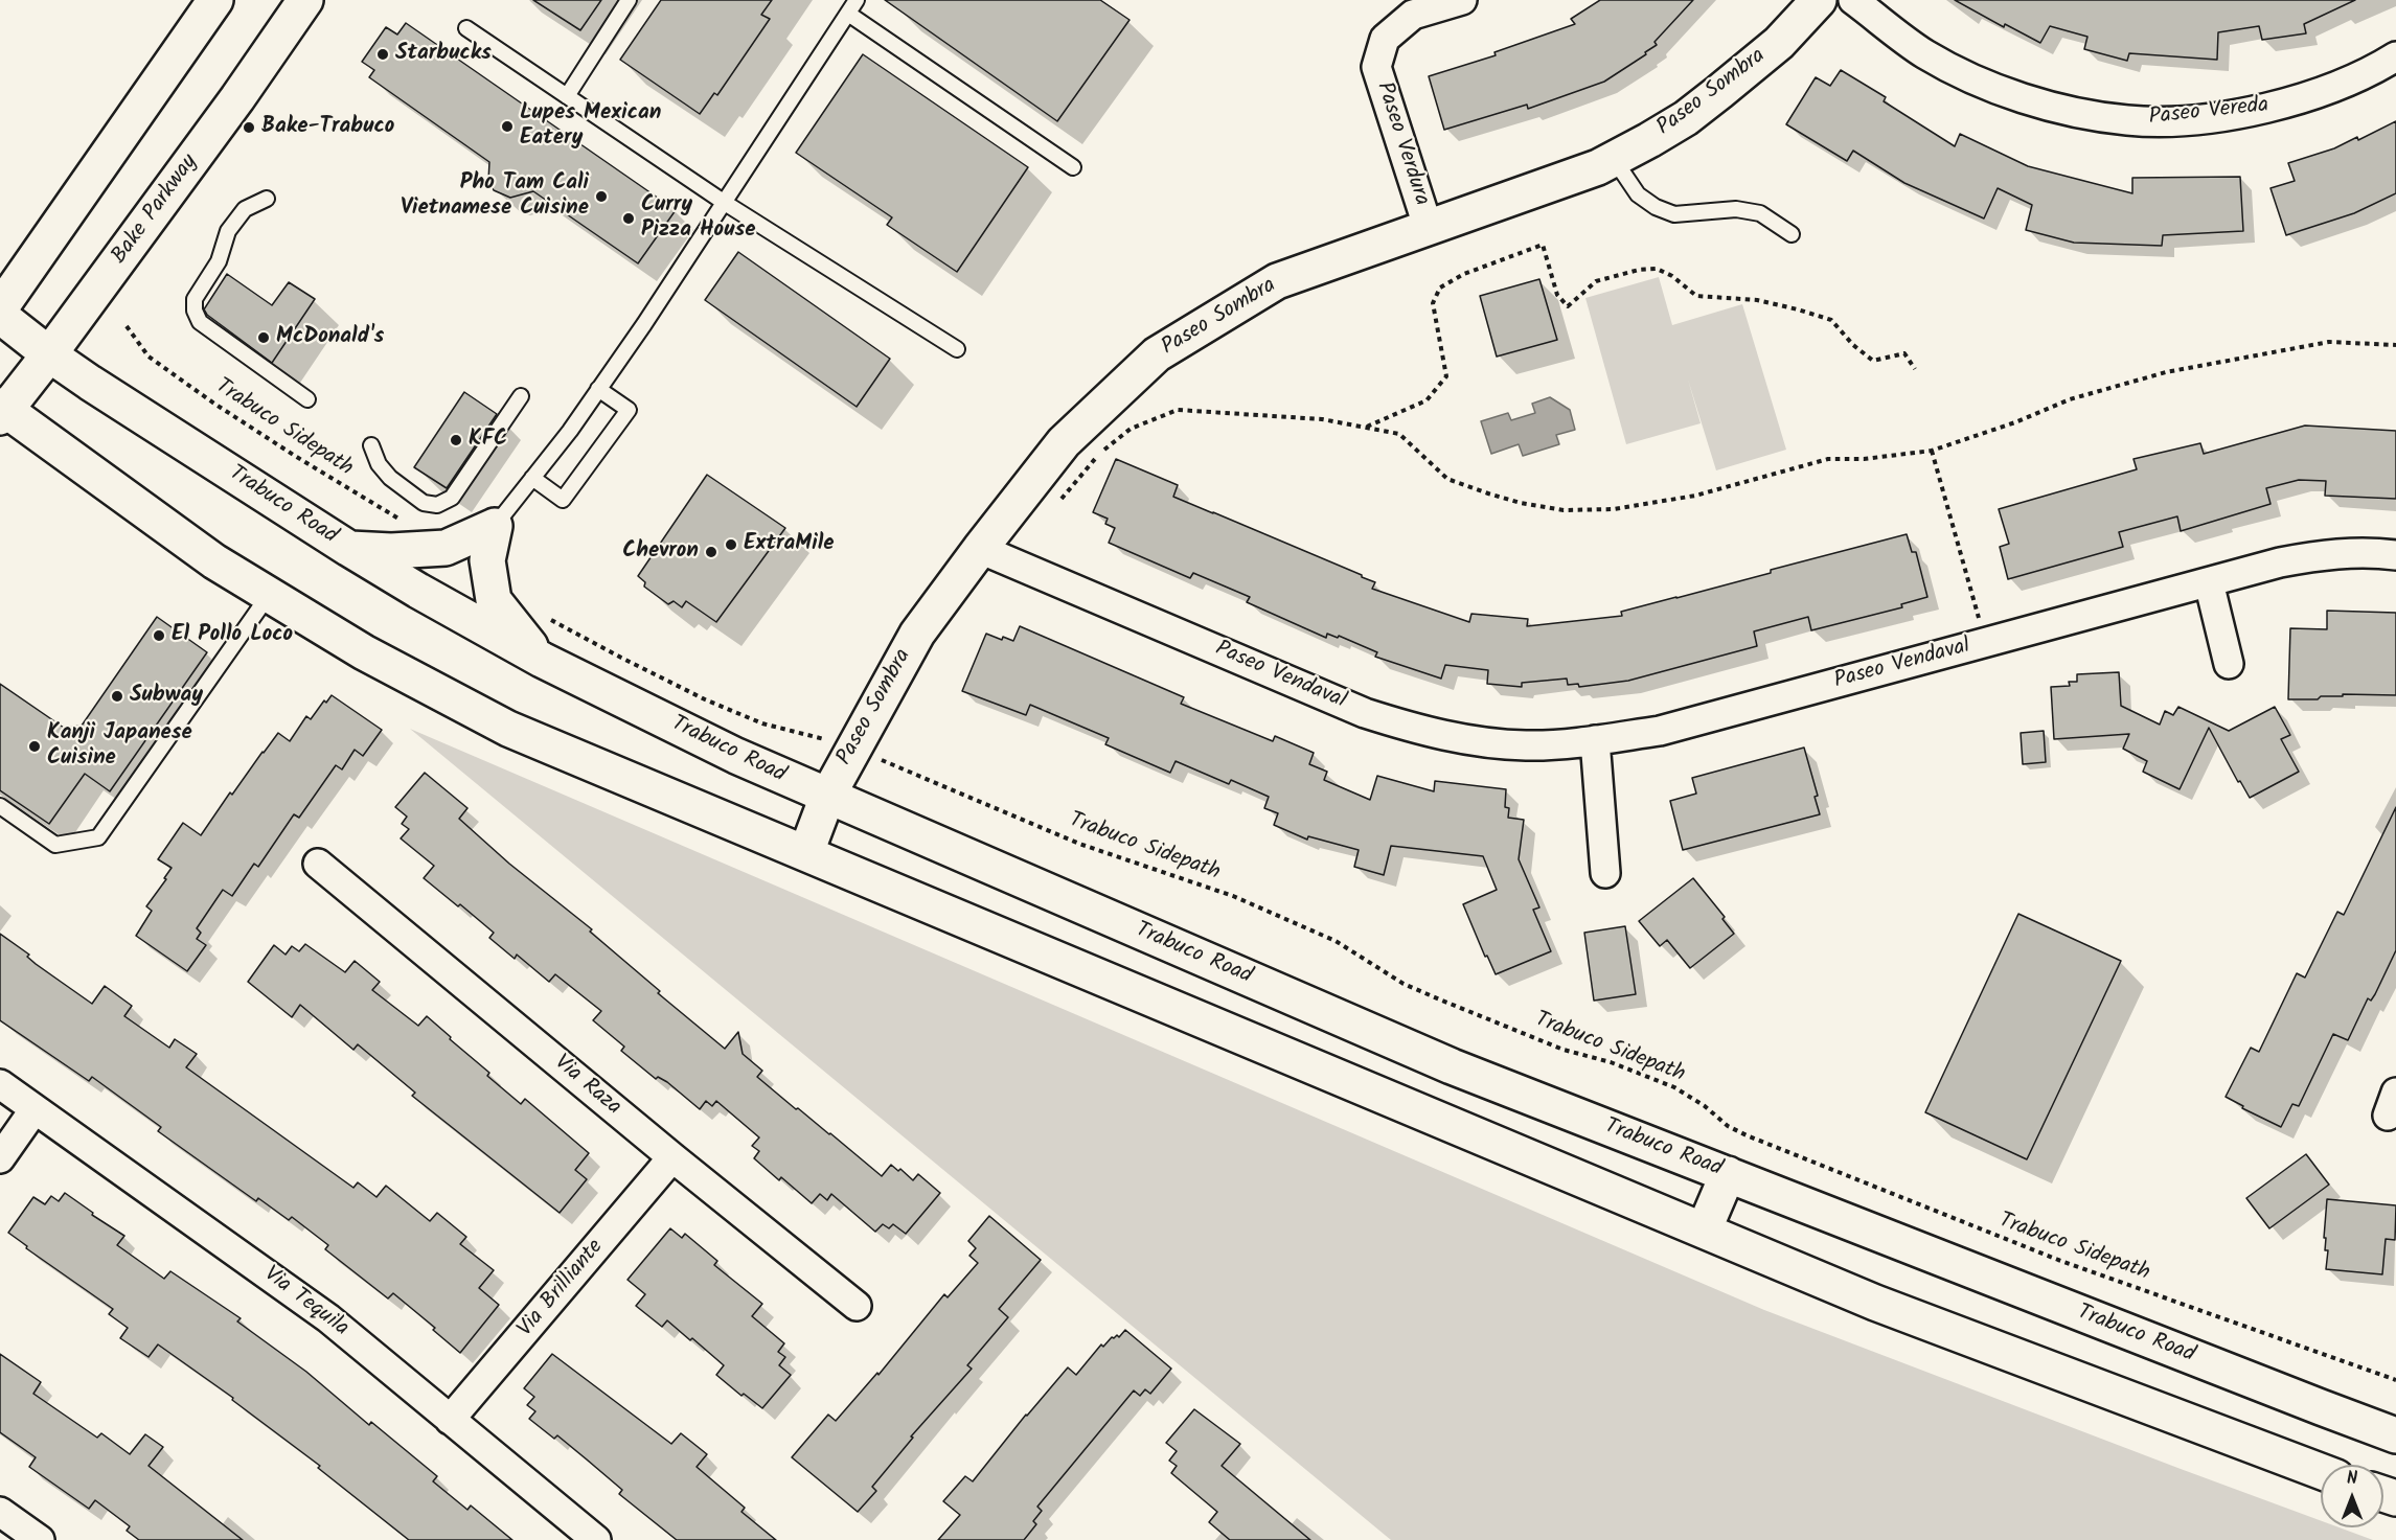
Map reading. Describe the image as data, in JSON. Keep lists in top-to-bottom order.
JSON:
{
  "streets": {
    "main road": ["Paseo Sombra", "Bake Parkway", "Trabuco Road"],
    "street": [
      "Paseo Vereda",
      "Paseo Verdura",
      "Paseo Vendaval",
      "Via Raza",
      "Via Brilliante",
      "Via Tequila"
    ],
    "path": ["Trabuco Sidepath"]
  },
  "crossings": [
    ["Paseo Sombra", "Paseo Verdura"],
    ["Paseo Sombra", "Trabuco Road"],
    ["Paseo Sombra", "Paseo Vendaval"],
    ["Bake Parkway", "Trabuco Road"],
    ["Via Raza", "Via Brilliante"],
    ["Via Brilliante", "Via Tequila"]
  ],
  "places": [
    "Starbucks",
    "Lupes Mexican Eatery",
    "Bake-Trabuco",
    "Pho Tam Cali Vietnamese Cuisine",
    "Curry Pizza House",
    "McDonald's",
    "KFC",
    "ExtraMile",
    "Chevron",
    "El Pollo Loco",
    "Subway",
    "Kanji Japanese Cuisine"
  ],
  "north": "top"
}
